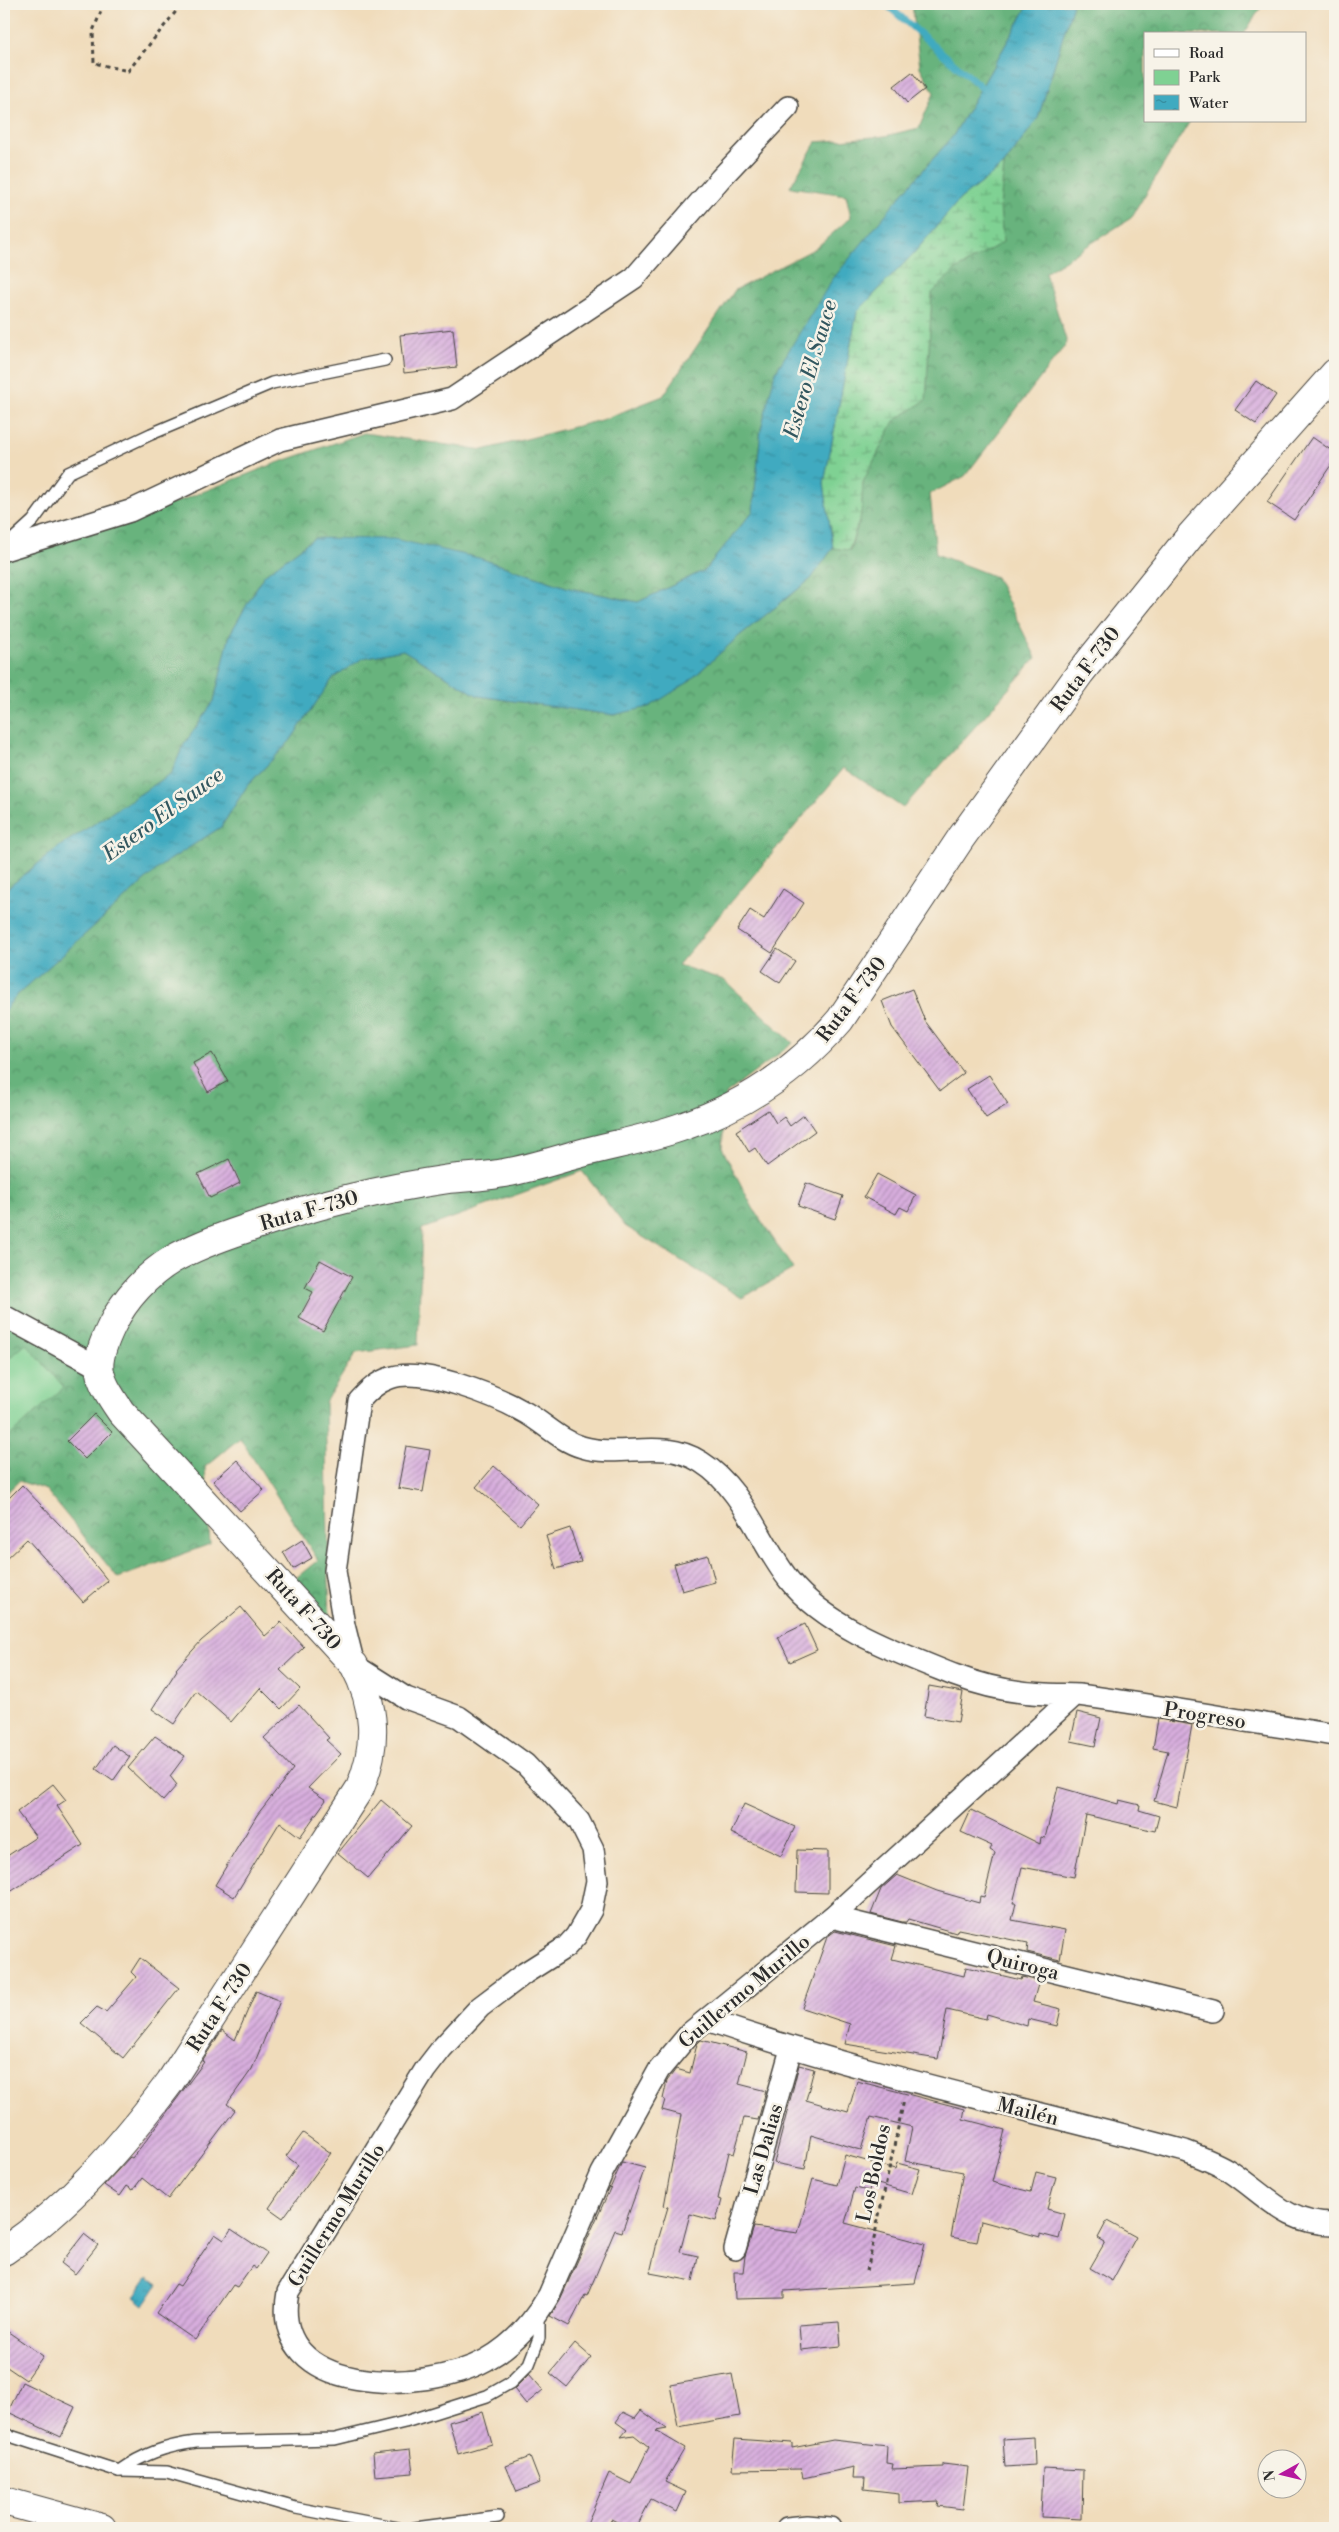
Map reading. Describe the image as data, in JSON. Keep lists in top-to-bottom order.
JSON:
{
  "streets": {
    "street": [
      "Ruta F-730",
      "Progreso",
      "Quiroga",
      "Guillermo Murillo",
      "Mailén",
      "Las Dalias"
    ],
    "path": ["Los Boldos"]
  },
  "crossings": [
    ["Ruta F-730", "Progreso"],
    ["Ruta F-730", "Guillermo Murillo"],
    ["Progreso", "Guillermo Murillo"],
    ["Quiroga", "Guillermo Murillo"],
    ["Guillermo Murillo", "Mailén"],
    ["Mailén", "Las Dalias"],
    ["Mailén", "Los Boldos"]
  ],
  "water": ["Estero El Sauce"],
  "legend": ["Road", "Park", "Water"],
  "north": "left"
}
